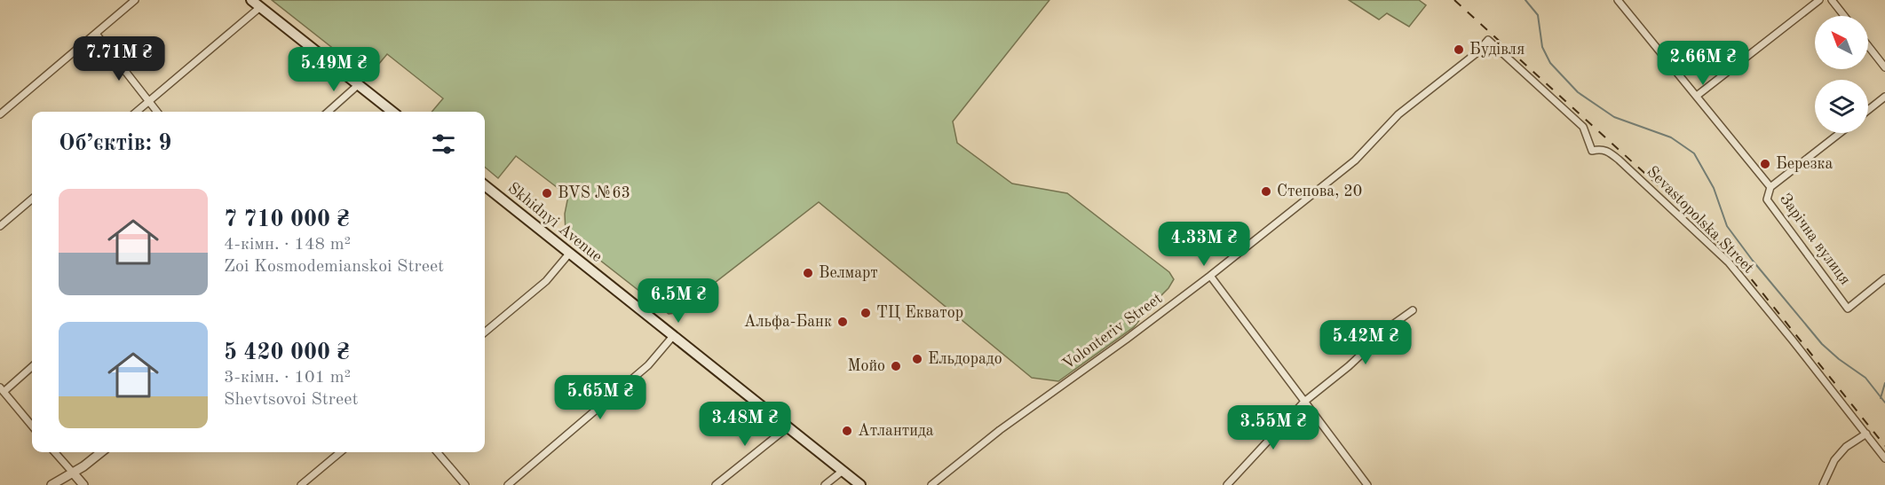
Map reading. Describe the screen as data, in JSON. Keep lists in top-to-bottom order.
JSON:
{
  "streets": {
    "main road": ["Skhidnyi Avenue"],
    "street": ["Sevastopolska Street", "Зарічна вулиця", "Volonteriv Street"]
  },
  "crossings": [
    ["Sevastopolska Street", "Volonteriv Street"]
  ],
  "places": [
    "Будівля",
    "Березка",
    "Степова, 20",
    "BVS №63",
    "Велмарт",
    "ТЦ Екватор",
    "Альфа-Банк",
    "Ельдорадо",
    "Мойо",
    "Атлантида"
  ],
  "north": "top left",
  "page": {
    "price": [
      "7.71M ₴",
      "2.66M ₴",
      "5.49M ₴",
      "4.33M ₴",
      "6.5M ₴",
      "5.42M ₴",
      "5.65M ₴",
      "3.48M ₴",
      "3.55M ₴"
    ],
    "heading": "Об’єктів: 9",
    "list": [
      {
        "name": "7 710 000 ₴",
        "note": "4-кімн. · 148 m² · Zoi Kosmodemianskoi Street"
      },
      {
        "name": "5 420 000 ₴",
        "note": "3-кімн. · 101 m² · Shevtsovoi Street"
      }
    ]
  }
}
